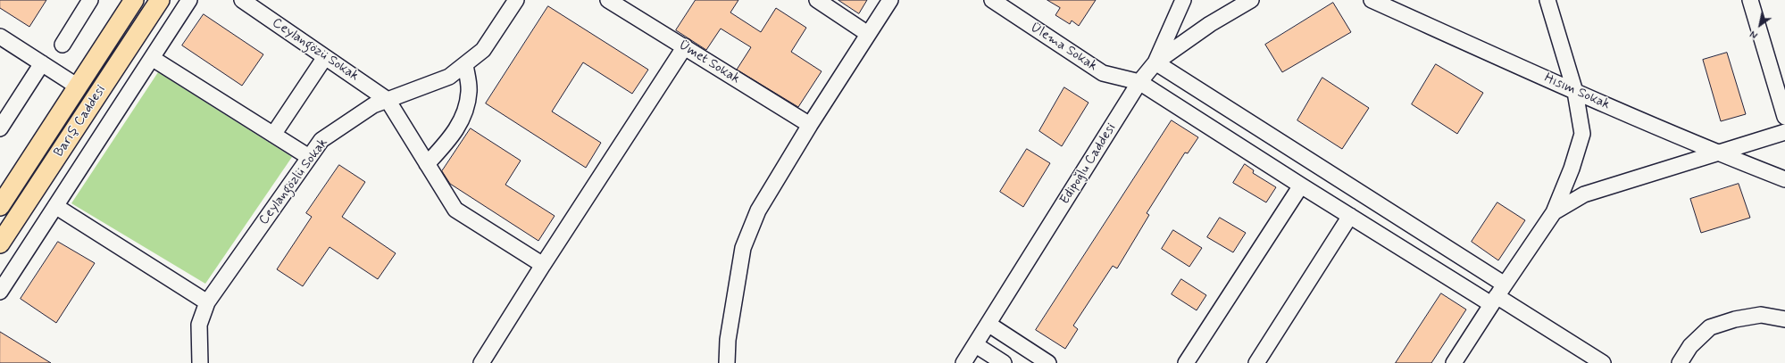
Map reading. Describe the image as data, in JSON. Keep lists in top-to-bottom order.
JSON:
{
  "streets": {
    "main road": ["Barış Caddesi"],
    "street": [
      "Ülema Sokak",
      "Ceylangözü Sokak",
      "Ümet Sokak",
      "Hısım Sokak",
      "Edipoğlu Caddesi",
      "Ceylangözlü Sokak"
    ]
  },
  "crossings": [
    ["Ülema Sokak", "Edipoğlu Caddesi"],
    ["Ceylangözü Sokak", "Ceylangözlü Sokak"]
  ],
  "north": "bottom left"
}
